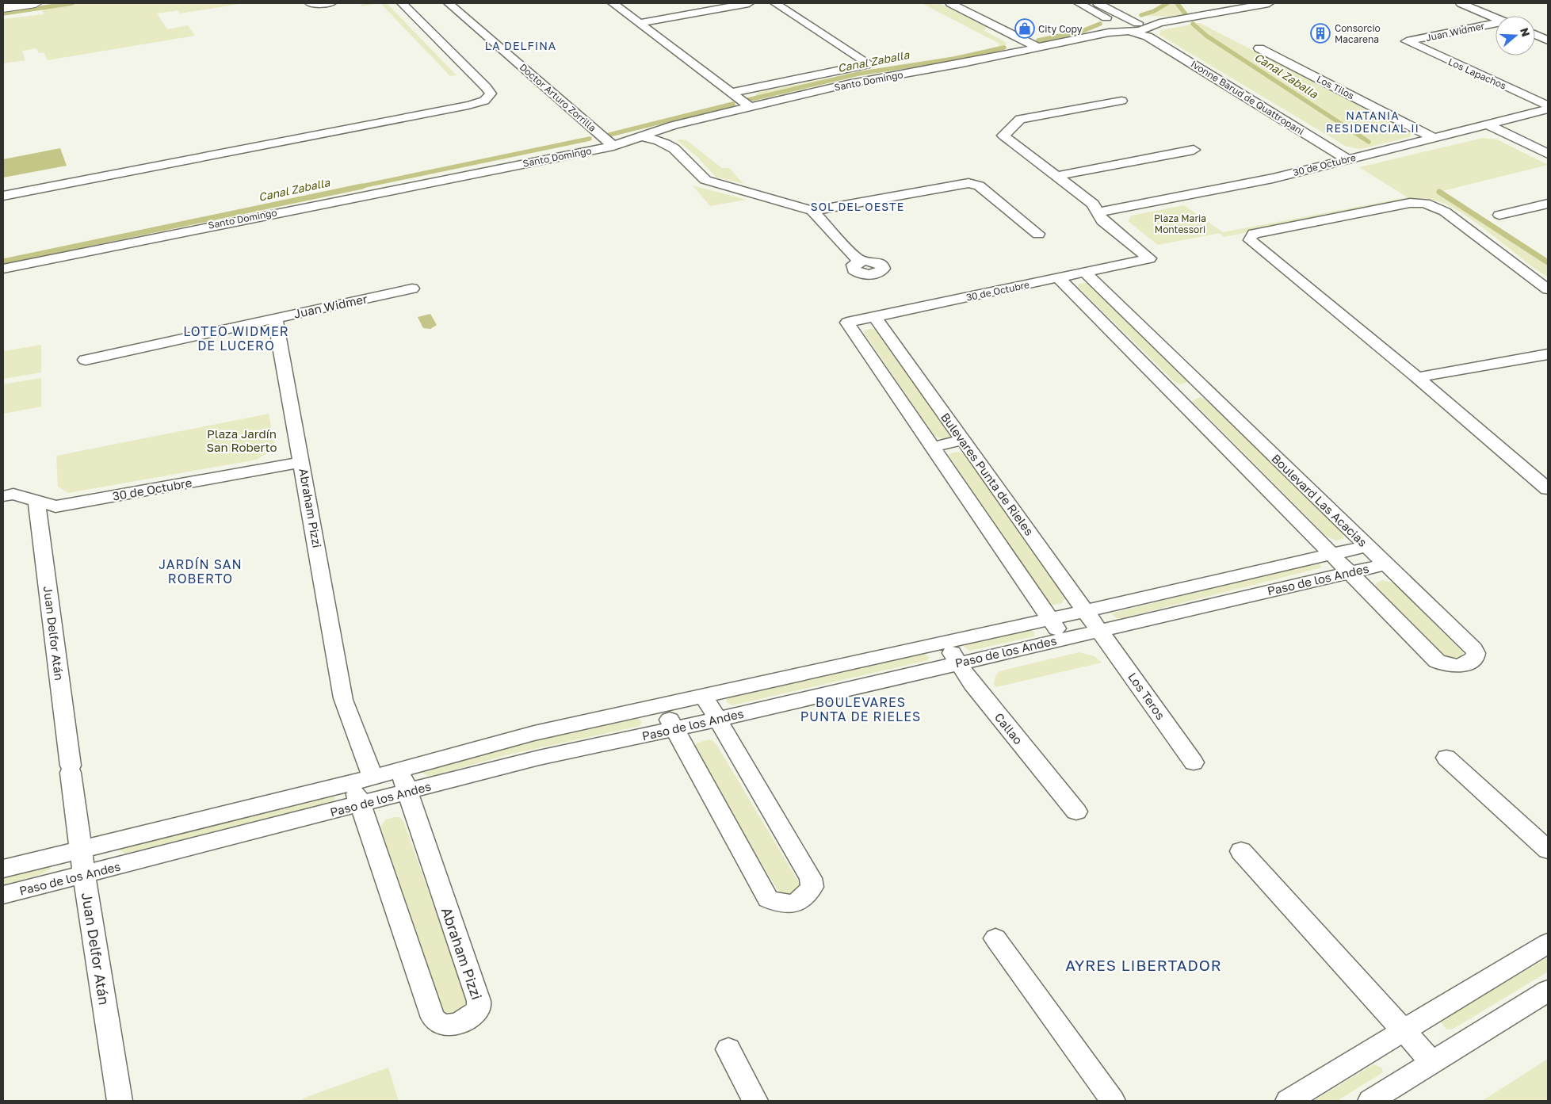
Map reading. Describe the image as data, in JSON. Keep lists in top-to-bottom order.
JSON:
{
  "streets": {
    "street": [
      "Juan Widmer",
      "Los Lapachos",
      "Santo Domingo",
      "Los Tilos",
      "Doctor Arturo Zorrilla",
      "Ivonne Barud de Quattropani",
      "30 de Octubre",
      "Bulevares Punta de Rieles",
      "Boulevard Las Acacias",
      "Abraham Pizzi",
      "Paso de los Andes",
      "Juan Delfor Atán",
      "Los Teros",
      "Callao"
    ]
  },
  "crossings": [
    ["Juan Widmer", "Los Lapachos"],
    ["Juan Widmer", "Abraham Pizzi"],
    ["Santo Domingo", "Doctor Arturo Zorrilla"],
    ["Santo Domingo", "Ivonne Barud de Quattropani"],
    ["Los Tilos", "30 de Octubre"],
    ["Ivonne Barud de Quattropani", "30 de Octubre"],
    ["30 de Octubre", "Bulevares Punta de Rieles"],
    ["30 de Octubre", "Boulevard Las Acacias"],
    ["30 de Octubre", "Abraham Pizzi"],
    ["30 de Octubre", "Juan Delfor Atán"],
    ["Bulevares Punta de Rieles", "Paso de los Andes"],
    ["Bulevares Punta de Rieles", "Los Teros"],
    ["Boulevard Las Acacias", "Paso de los Andes"],
    ["Abraham Pizzi", "Paso de los Andes"],
    ["Paso de los Andes", "Juan Delfor Atán"],
    ["Paso de los Andes", "Los Teros"],
    ["Paso de los Andes", "Callao"]
  ],
  "districts": [
    "LA DELFINA",
    "NATANIA RESIDENCIAL II",
    "SOL DEL OESTE",
    "LOTEO WIDMER DE LUCERO",
    "JARDÍN SAN ROBERTO",
    "BOULEVARES PUNTA DE RIELES",
    "AYRES LIBERTADOR"
  ],
  "water": ["Canal Zaballa"],
  "parks": ["Plaza Maria Montessori", "Plaza Jardín San Roberto"],
  "places": {
    "shop": ["City Copy"],
    "building": ["Consorcio Macarena"]
  },
  "north": "right"
}
